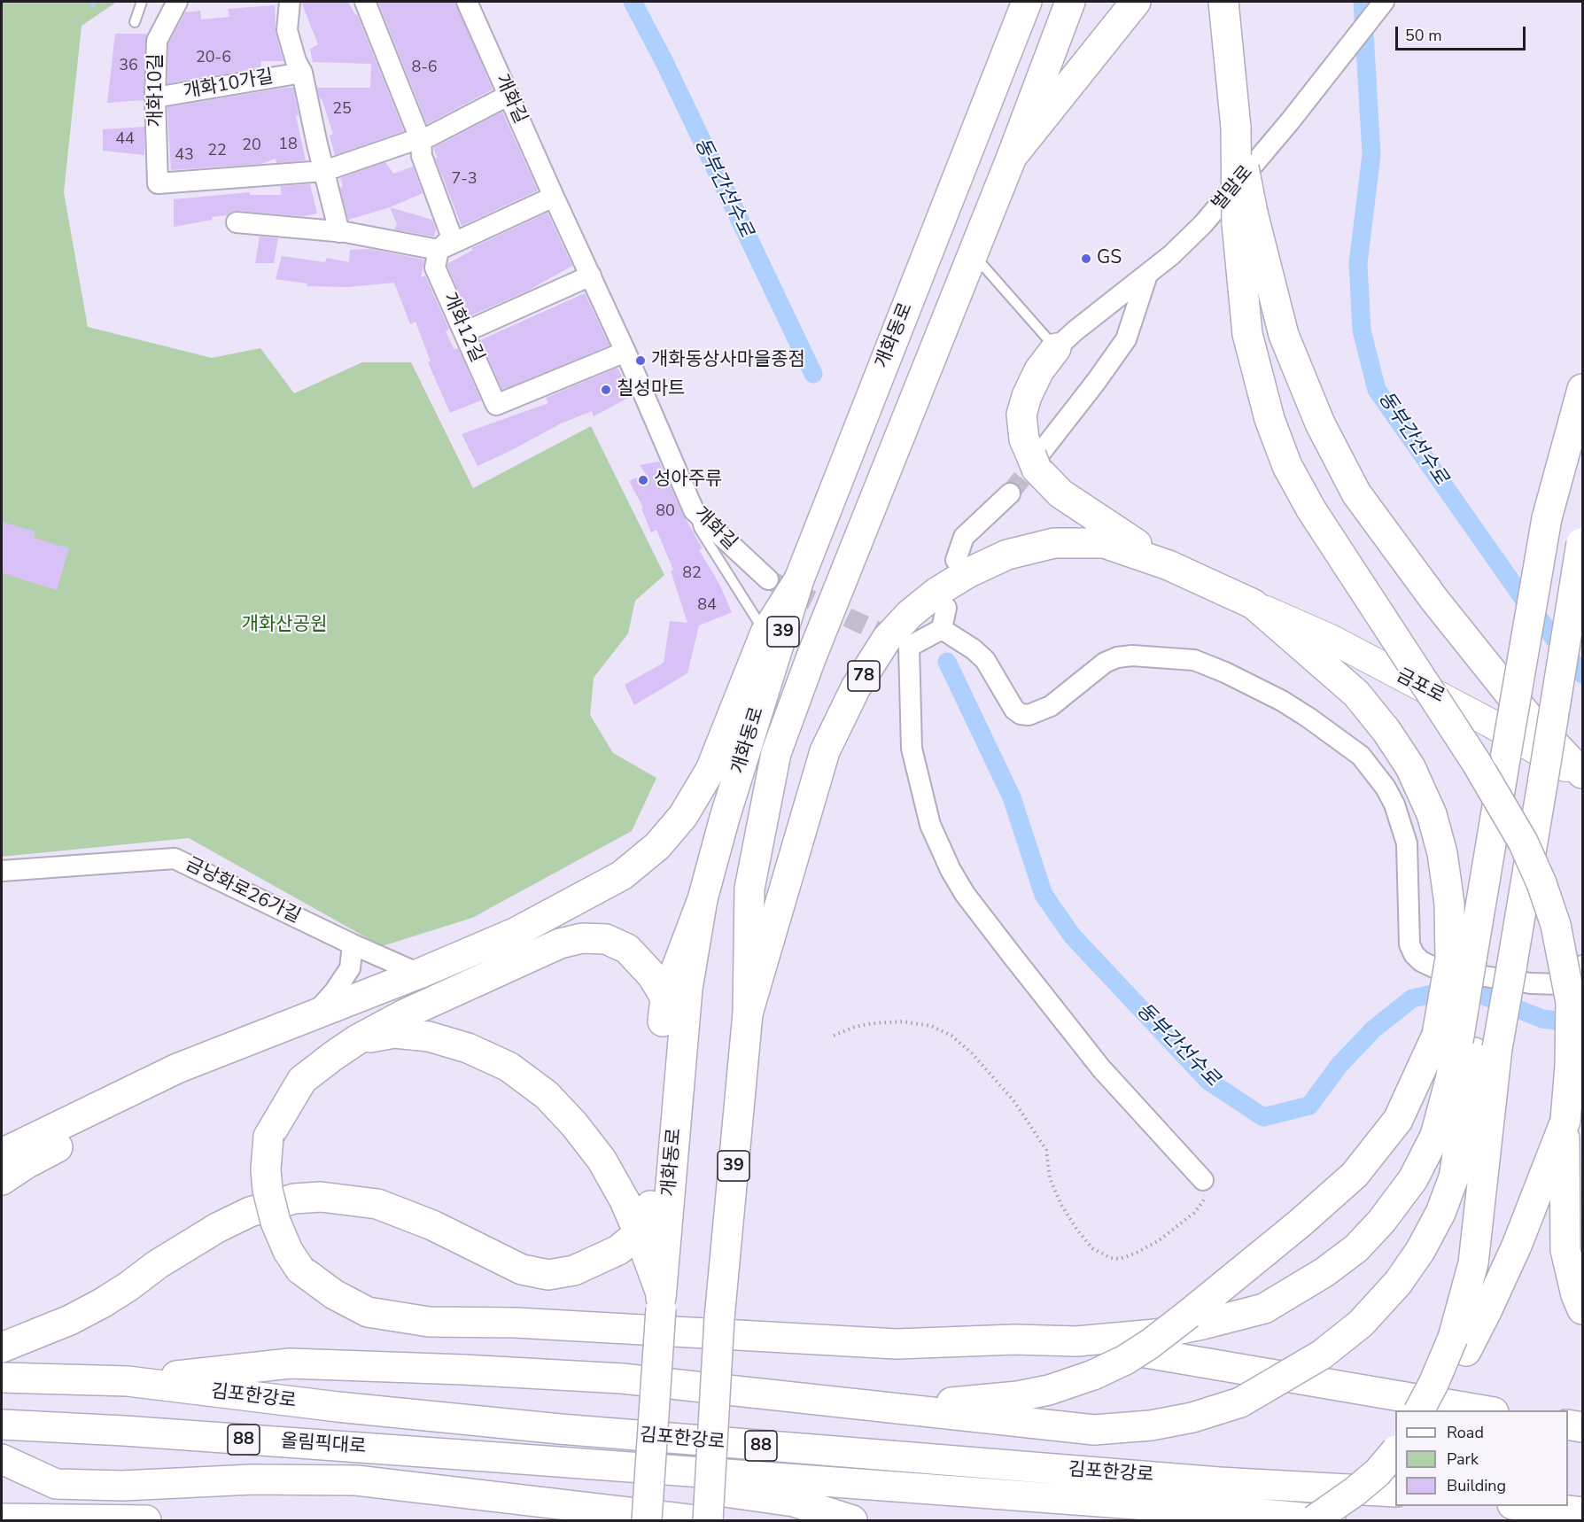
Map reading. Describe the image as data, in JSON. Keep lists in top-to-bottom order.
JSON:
{
  "streets": {
    "main road": [
      "개화동로",
      "39",
      "78",
      "금포로",
      "김포한강로",
      "88",
      "올림픽대로"
    ],
    "street": [
      "개화10가길",
      "개화10길",
      "개화길",
      "벌말로",
      "개화12길",
      "금낭화로26가길"
    ]
  },
  "crossings": [
    ["개화10가길", "개화10길"],
    ["개화길", "개화12길"],
    ["개화동로", "78"],
    ["78", "금포로"],
    ["김포한강로", "88"],
    ["김포한강로", "올림픽대로"],
    ["88", "올림픽대로"]
  ],
  "water": ["동부간선수로"],
  "parks": ["개화산공원"],
  "places": [
    "GS",
    "개화동상사마을종점",
    "칠성마트",
    "성아주류"
  ],
  "house_numbers": [
    "20-6",
    "36",
    "8-6",
    "25",
    "44",
    "18",
    "20",
    "22",
    "43",
    "7-3",
    "80",
    "82",
    "84"
  ],
  "legend": ["Road", "Park", "Building"],
  "scale_bar": "50 m"
}
